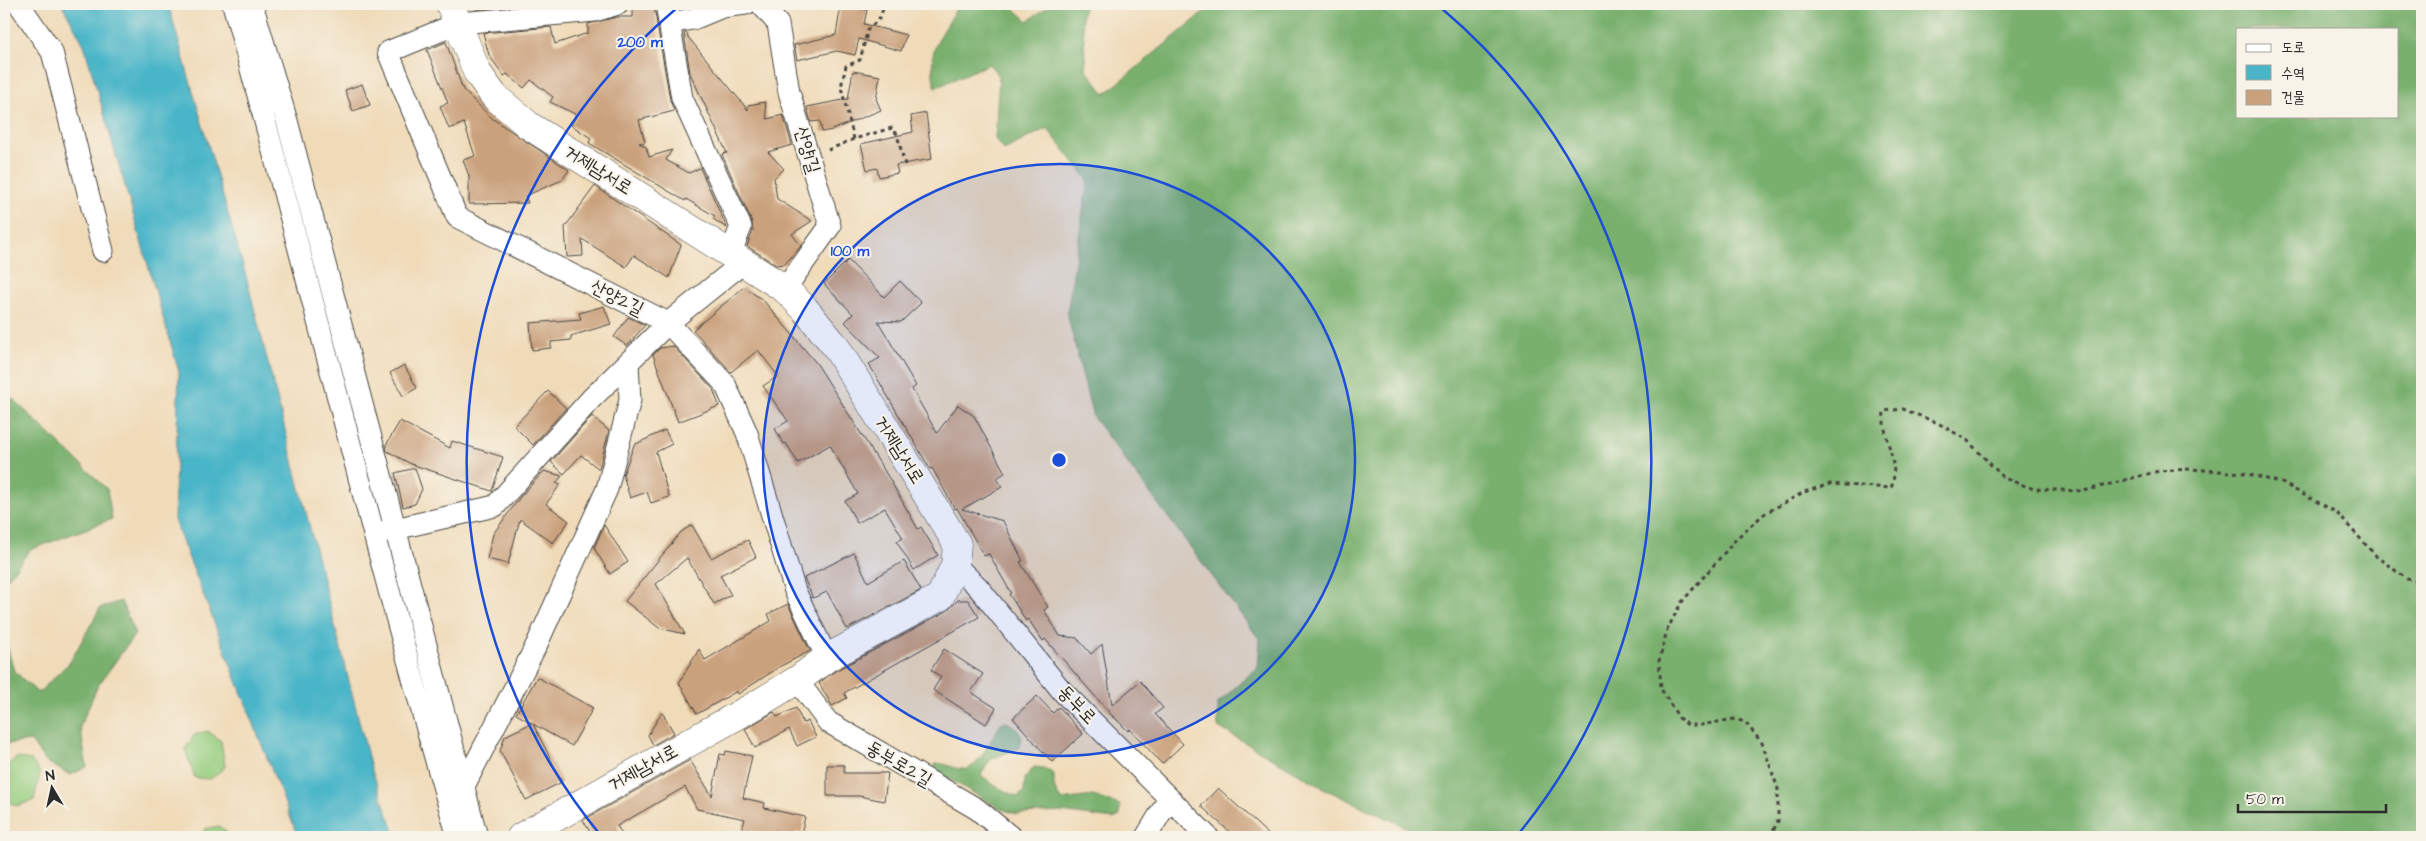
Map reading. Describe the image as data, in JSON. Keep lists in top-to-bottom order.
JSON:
{
  "streets": {
    "main road": ["거제남서로"],
    "street": [
      "산양1길",
      "산양2길",
      "동부로",
      "동부로2길"
    ]
  },
  "crossings": [
    ["산양1길", "거제남서로"],
    ["거제남서로", "산양2길"],
    ["거제남서로", "동부로"],
    ["거제남서로", "동부로2길"]
  ],
  "legend": ["도로", "수역", "건물"],
  "scale_bar": "50 m",
  "north": "top",
  "rings": ["200 m", "100 m"]
}
